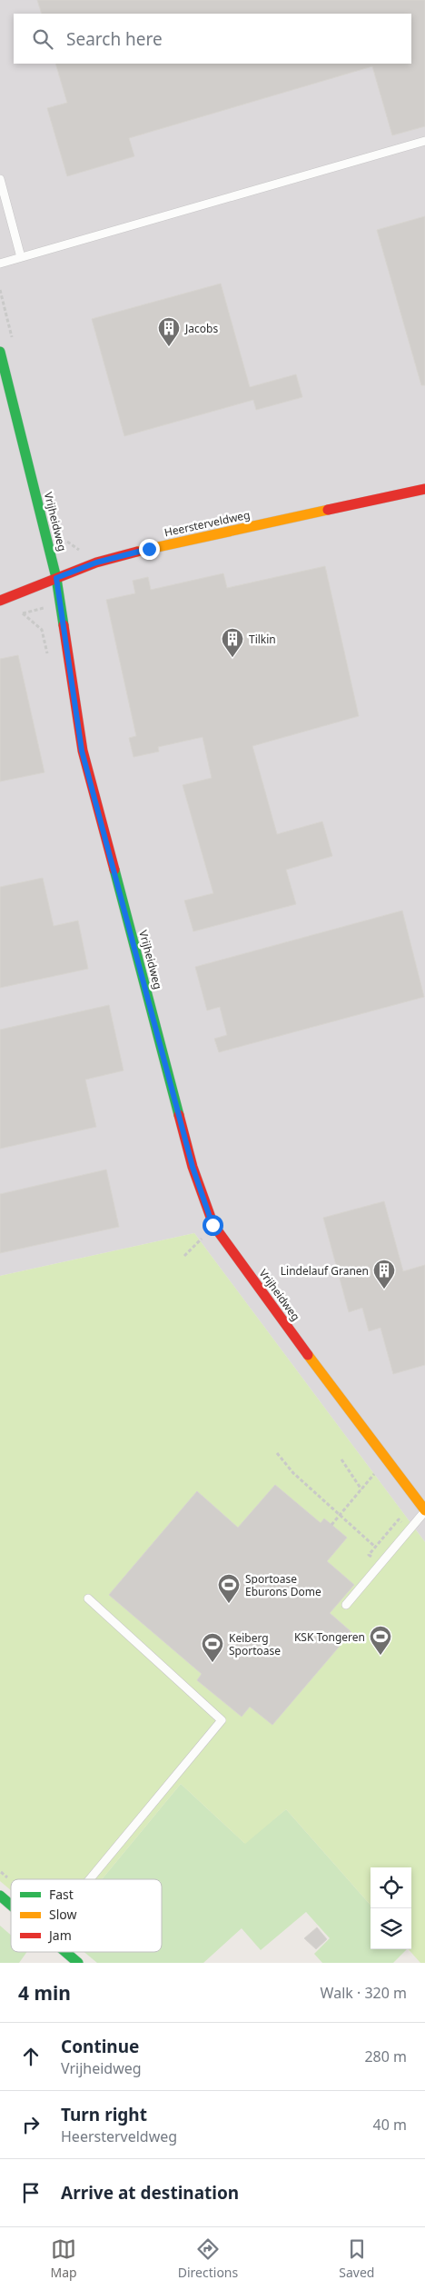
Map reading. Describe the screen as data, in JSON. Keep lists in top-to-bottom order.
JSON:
{
  "streets": {
    "street": ["Vrijheidweg", "Heersterveldweg"]
  },
  "crossings": [
    ["Vrijheidweg", "Heersterveldweg"]
  ],
  "places": {
    "building": ["Jacobs", "Tilkin", "Lindelauf Granen"],
    "sports": ["Sportoase Eburons Dome", "KSK Tongeren", "Keiberg Sportoase"]
  },
  "legend": ["Fast", "Slow", "Jam"],
  "page": {
    "search": "Search here",
    "heading": ["4 min", "Walk · 320 m"],
    "list": [
      ["Continue", "Vrijheidweg", "280 m"],
      ["Turn right", "Heersterveldweg", "40 m"],
      "Arrive at destination"
    ],
    "nav": ["Map", "Directions", "Saved"]
  }
}
